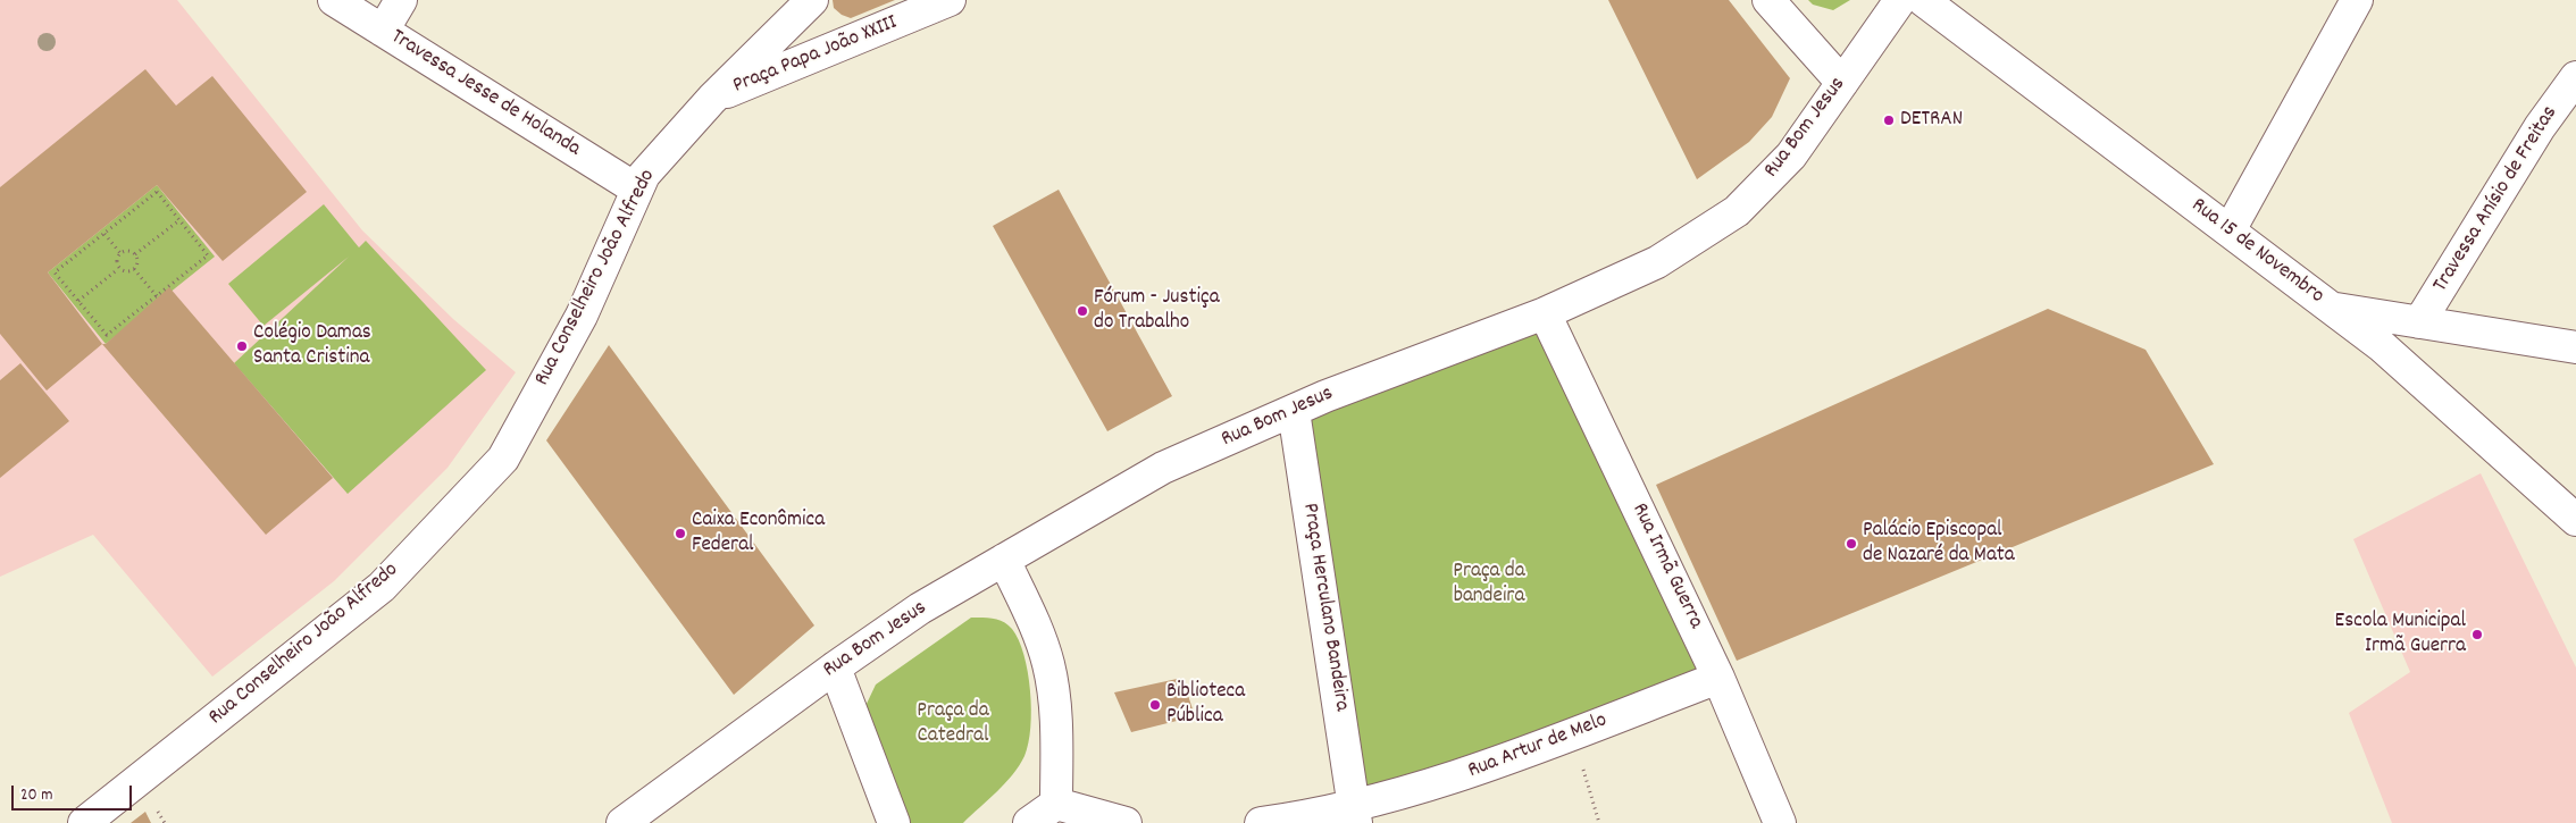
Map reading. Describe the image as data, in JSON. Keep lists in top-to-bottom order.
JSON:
{
  "streets": {
    "street": [
      "Praça Papa João XXIII",
      "Travessa Jesse de Holanda",
      "Rua Bom Jesus",
      "Travessa Anísio de Freitas",
      "Rua 15 de Novembro",
      "Rua Conselheiro João Alfredo",
      "Rua Irmã Guerra",
      "Praça Herculano Bandeira",
      "Rua Artur de Melo"
    ]
  },
  "crossings": [
    ["Praça Papa João XXIII", "Rua Conselheiro João Alfredo"],
    ["Travessa Jesse de Holanda", "Rua Conselheiro João Alfredo"],
    ["Rua Bom Jesus", "Rua Irmã Guerra"],
    ["Rua Bom Jesus", "Praça Herculano Bandeira"],
    ["Rua Irmã Guerra", "Rua Artur de Melo"],
    ["Praça Herculano Bandeira", "Rua Artur de Melo"]
  ],
  "parks": ["Praça da bandeira", "Praça da Catedral"],
  "places": [
    "DETRAN",
    "Fórum - Justiça do Trabalho",
    "Colégio Damas Santa Cristina",
    "Caixa Econômica Federal",
    "Palácio Episcopal de Nazaré da Mata",
    "Escola Municipal Irmã Guerra",
    "Biblioteca Pública"
  ],
  "scale_bar": "20 m"
}
